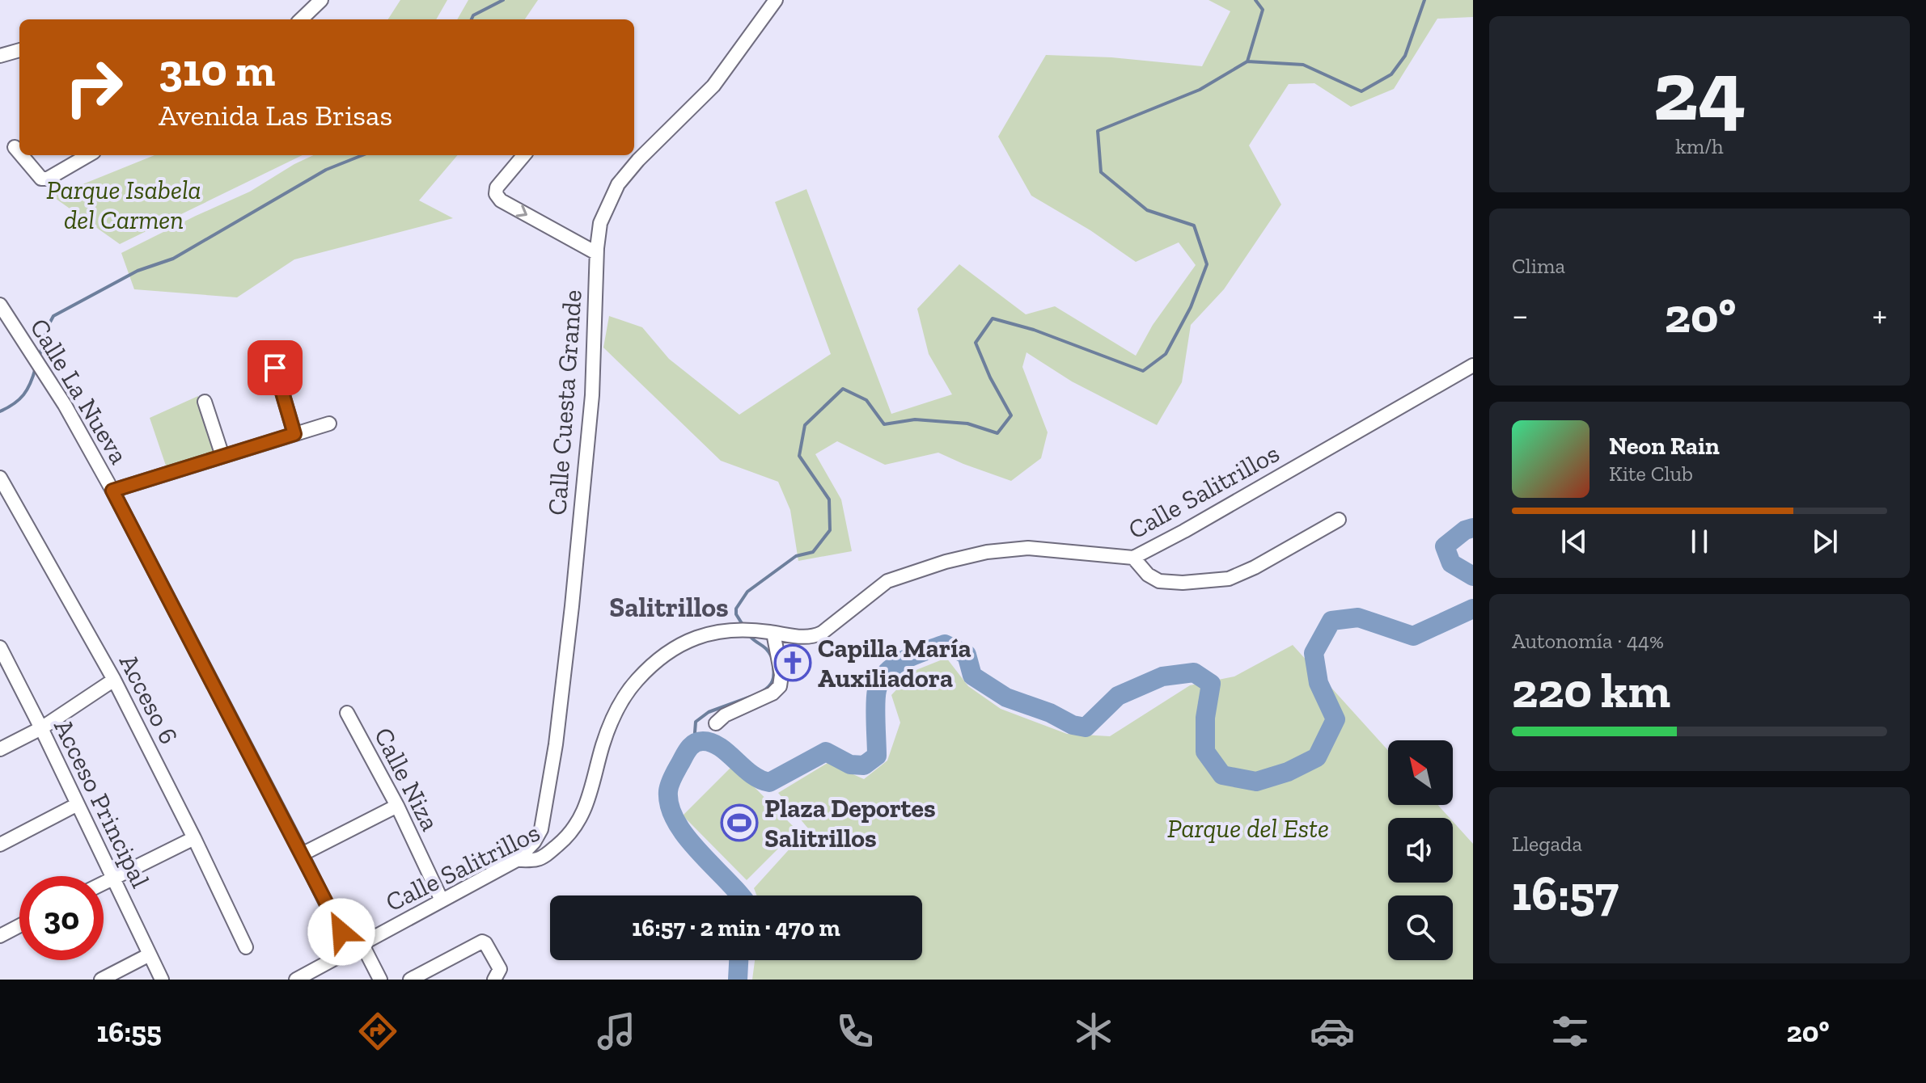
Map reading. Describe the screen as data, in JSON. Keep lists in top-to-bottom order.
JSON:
{
  "streets": {
    "street": [
      "Calle La Nueva",
      "Calle Cuesta Grande",
      "Calle Salitrillos",
      "Acceso 6",
      "Calle Niza",
      "Acceso Principal"
    ]
  },
  "crossings": [
    ["Calle La Nueva", "Calle Salitrillos"],
    ["Calle Cuesta Grande", "Calle Salitrillos"],
    ["Calle Salitrillos", "Calle Niza"]
  ],
  "districts": ["Salitrillos"],
  "parks": ["Parque Isabela del Carmen", "Parque del Este"],
  "places": {
    "church": ["Capilla María Auxiliadora"],
    "sports": ["Plaza Deportes Salitrillos"]
  },
  "north": "top left",
  "page": {
    "tile": [
      ["24", "km/h"],
      "Clima",
      ["Autonomía · 44%", "220 km"],
      ["Llegada", "16:57"]
    ],
    "turn": ["310 m", "Avenida Las Brisas"],
    "heat": ["−", "20°", "+"],
    "song": ["Neon Rain", "Kite Club"],
    "limit": "30",
    "trip": "16:57 · 2 min · 470 m",
    "tabs": ["16:55", "20°"]
  }
}
